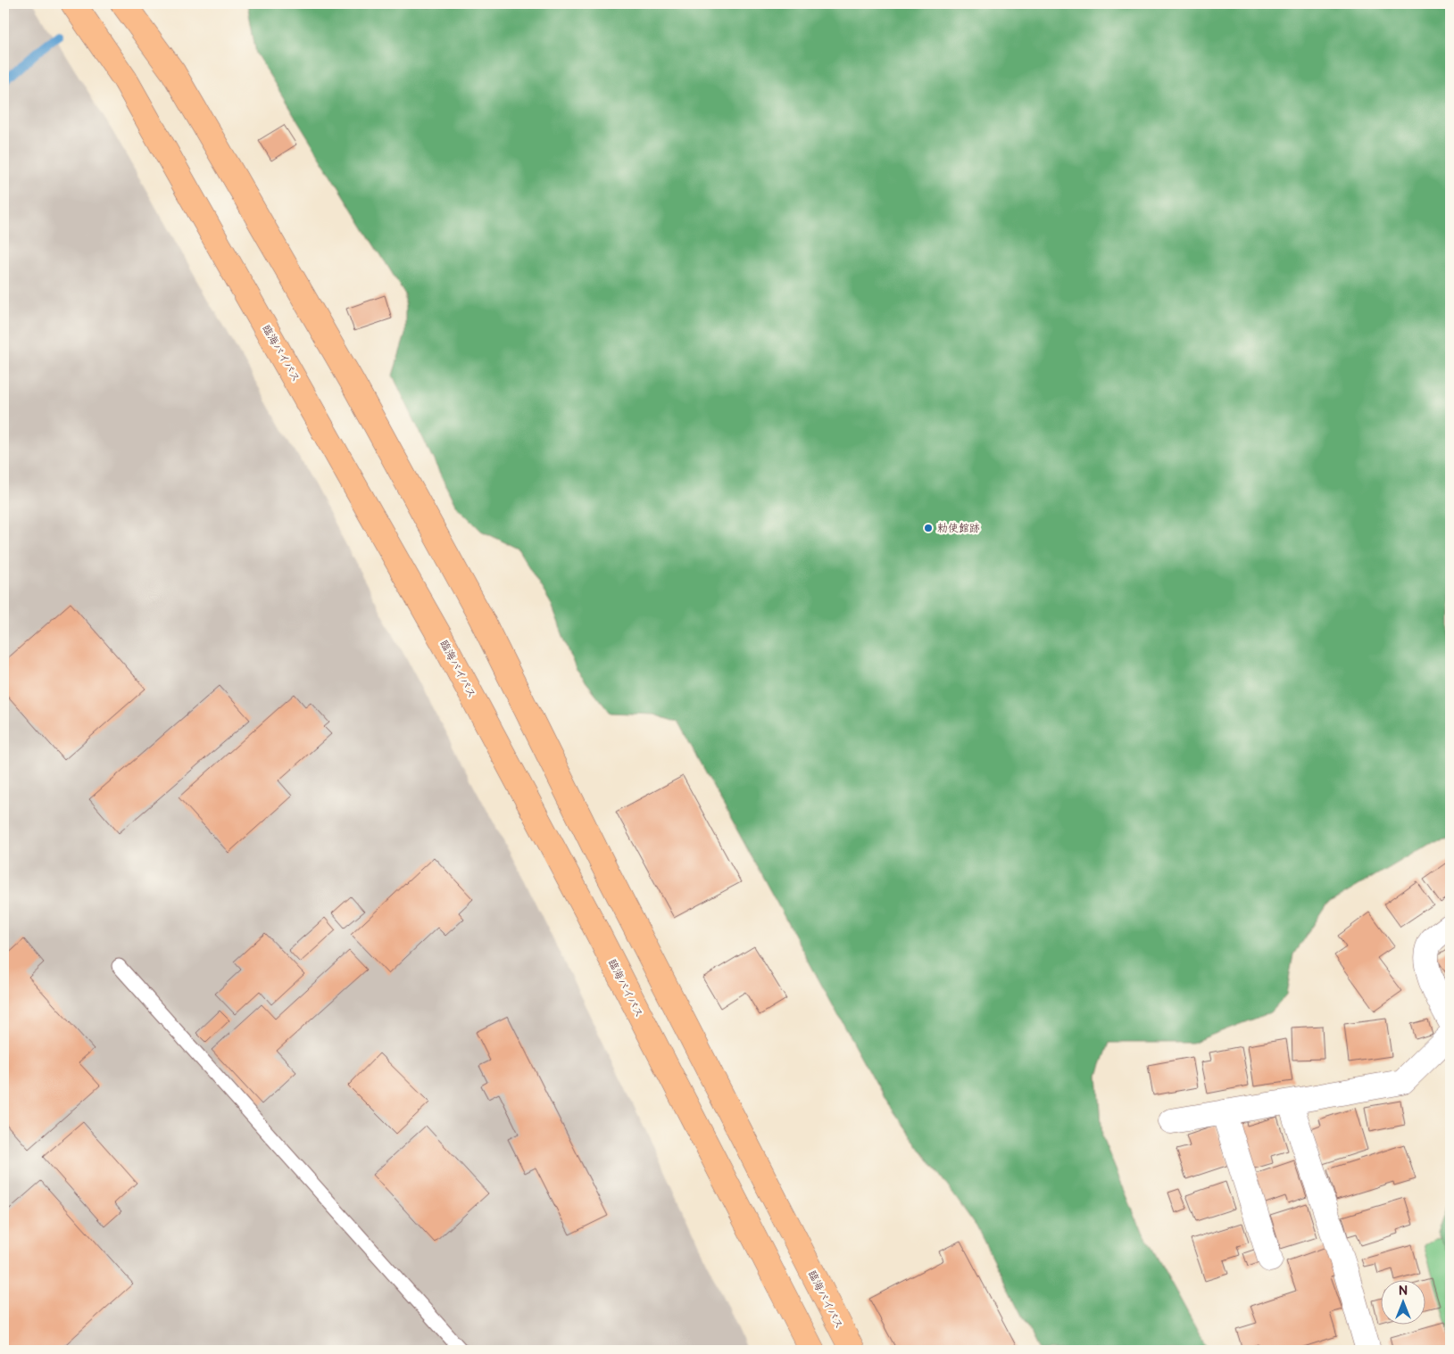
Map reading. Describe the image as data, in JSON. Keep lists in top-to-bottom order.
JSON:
{
  "streets": {
    "highway": ["臨海バイパス"]
  },
  "places": ["勅使館跡"],
  "north": "top"
}
